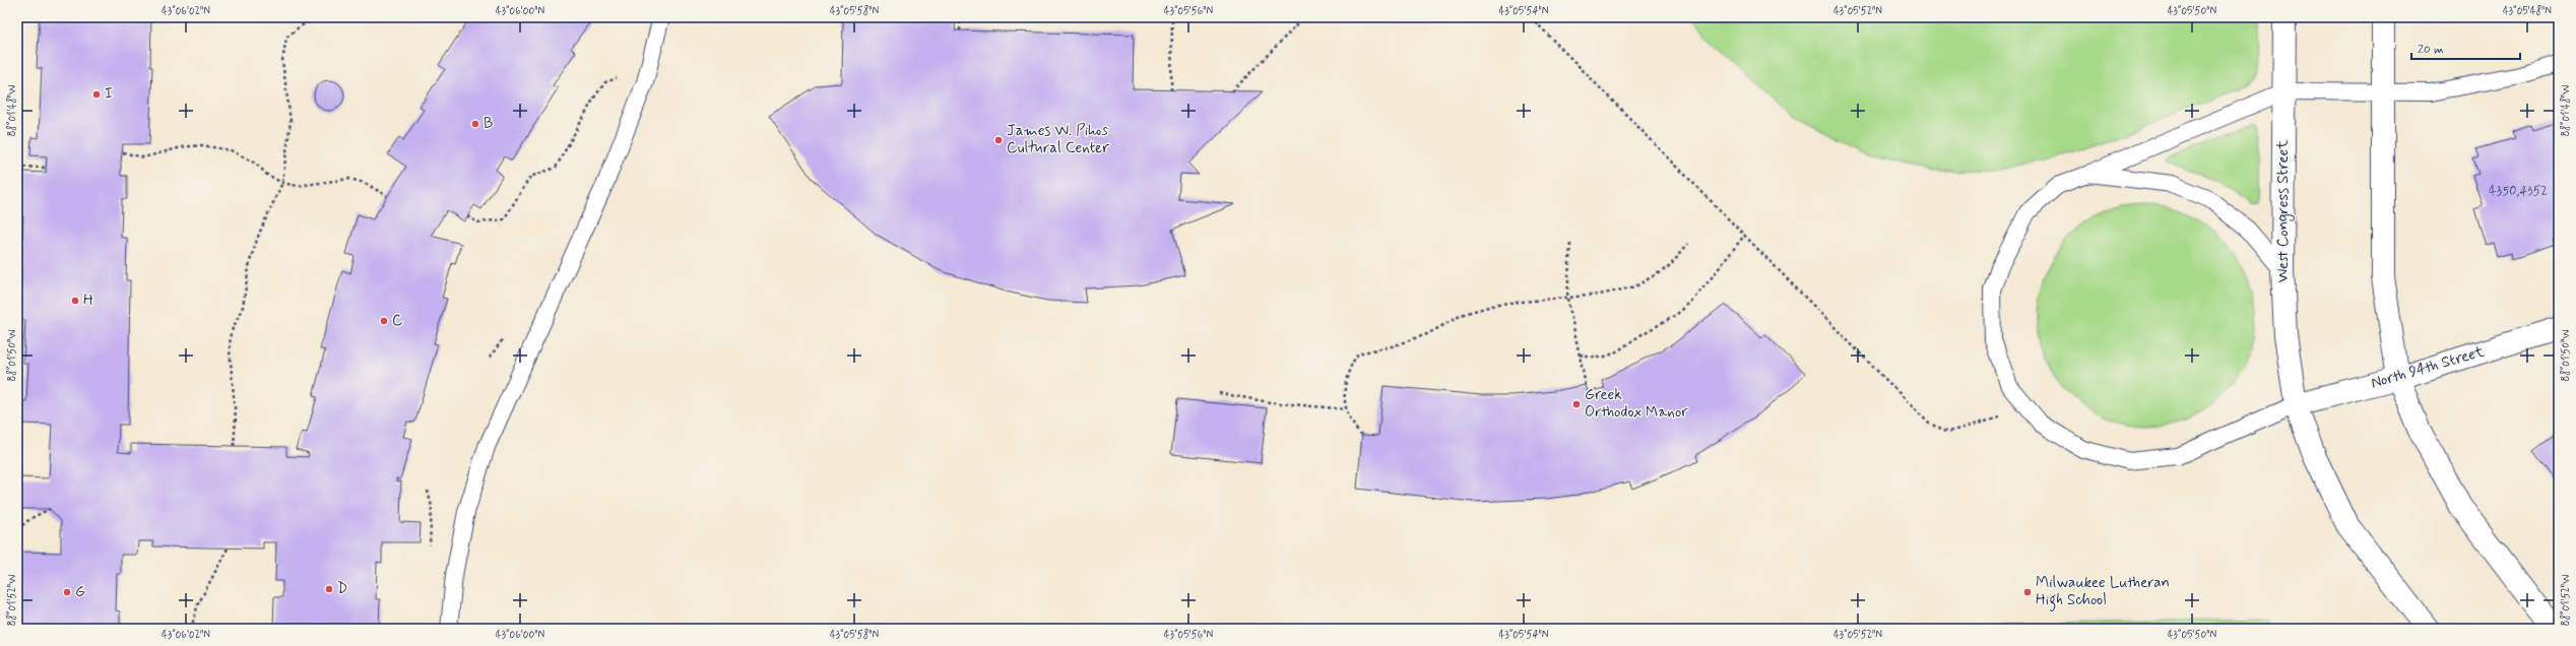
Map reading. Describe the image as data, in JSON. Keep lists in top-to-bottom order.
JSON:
{
  "streets": {
    "street": ["West Congress Street", "North 94th Street"]
  },
  "crossings": [
    ["West Congress Street", "North 94th Street"]
  ],
  "places": [
    "I",
    "B",
    "James W. Pihos Cultural Center",
    "H",
    "C",
    "Greek Orthodox Manor",
    "D",
    "G",
    "Milwaukee Lutheran High School"
  ],
  "house_numbers": ["4350,4352"],
  "scale_bar": "20 m",
  "coordinates": [
    "43°06'02\"N",
    "43°06'00\"N",
    "43°05'58\"N",
    "43°05'56\"N",
    "43°05'54\"N",
    "43°05'52\"N",
    "43°05'50\"N",
    "43°05'48\"N",
    "88°01'48\"W",
    "88°01'50\"W",
    "88°01'52\"W"
  ]
}
